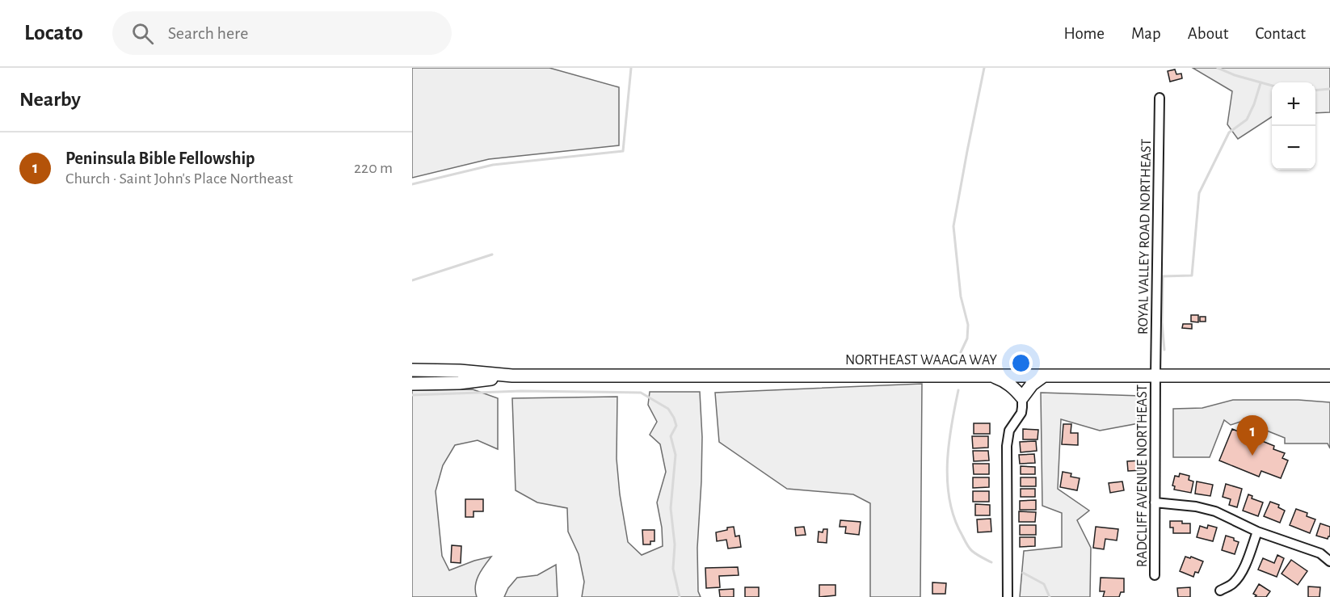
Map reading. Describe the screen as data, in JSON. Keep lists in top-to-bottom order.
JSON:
{
  "streets": {
    "highway": ["NORTHEAST WAAGA WAY"],
    "street": ["ROYAL VALLEY ROAD NORTHEAST", "RADCLIFF AVENUE NORTHEAST"]
  },
  "crossings": [
    ["ROYAL VALLEY ROAD NORTHEAST", "NORTHEAST WAAGA WAY"],
    ["ROYAL VALLEY ROAD NORTHEAST", "RADCLIFF AVENUE NORTHEAST"],
    ["NORTHEAST WAAGA WAY", "RADCLIFF AVENUE NORTHEAST"]
  ],
  "page": {
    "header": "Locato",
    "search": "Search here",
    "nav": [
      "Home",
      "Map",
      "About",
      "Contact"
    ],
    "heading": "Nearby",
    "map_buttons": ["+", "−"],
    "list": [
      {
        "mark": "1",
        "name": "Peninsula Bible Fellowship",
        "note": "Church · Saint John's Place Northeast",
        "value": "220 m"
      }
    ],
    "pins": "1"
  }
}
